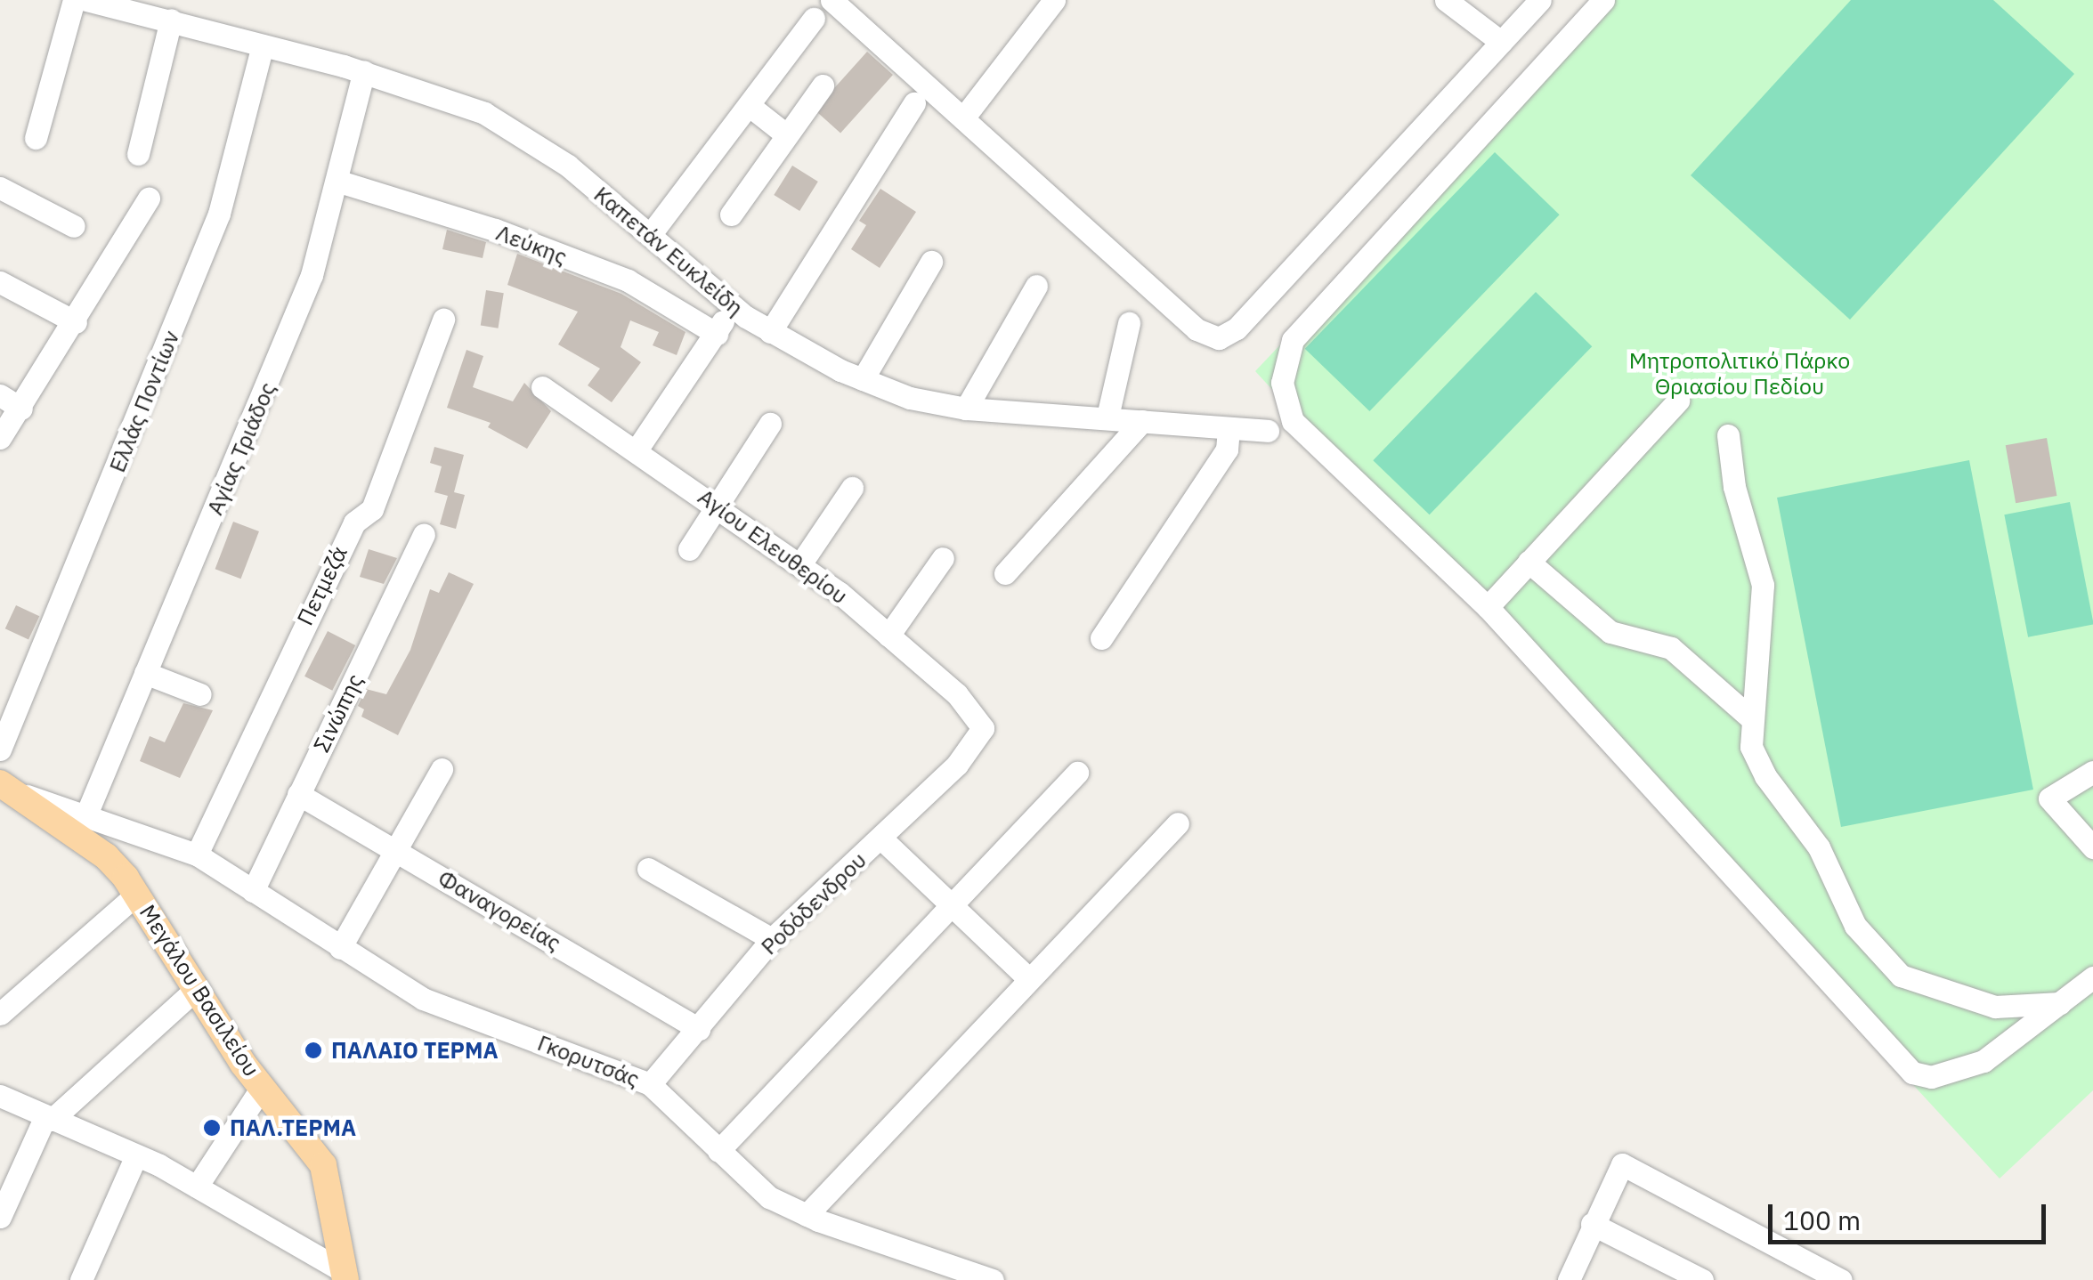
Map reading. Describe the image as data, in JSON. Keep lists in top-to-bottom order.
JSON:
{
  "streets": {
    "main road": ["Μεγάλου Βασιλείου"],
    "street": [
      "Λεύκης",
      "Καπετάν Ευκλείδη",
      "Ελλάς Ποντίων",
      "Αγίας Τριάδος",
      "Αγίου Ελευθερίου",
      "Πετμεζά",
      "Σινώπης",
      "Ροδόδενδρου",
      "Φαναγορείας",
      "Γκορυτσάς"
    ]
  },
  "crossings": [
    ["Λεύκης", "Αγίας Τριάδος"],
    ["Καπετάν Ευκλείδη", "Ελλάς Ποντίων"],
    ["Καπετάν Ευκλείδη", "Αγίας Τριάδος"],
    ["Αγίας Τριάδος", "Γκορυτσάς"],
    ["Αγίου Ελευθερίου", "Ροδόδενδρου"],
    ["Πετμεζά", "Γκορυτσάς"],
    ["Σινώπης", "Φαναγορείας"],
    ["Σινώπης", "Γκορυτσάς"],
    ["Ροδόδενδρου", "Φαναγορείας"],
    ["Ροδόδενδρου", "Γκορυτσάς"],
    ["Μεγάλου Βασιλείου", "Γκορυτσάς"]
  ],
  "parks": ["Μητροπολιτικό Πάρκο Θριασίου Πεδίου"],
  "places": ["ΠΑΛΑΙΟ ΤΕΡΜΑ", "ΠΑΛ.ΤΕΡΜΑ"],
  "scale_bar": "100 m"
}
